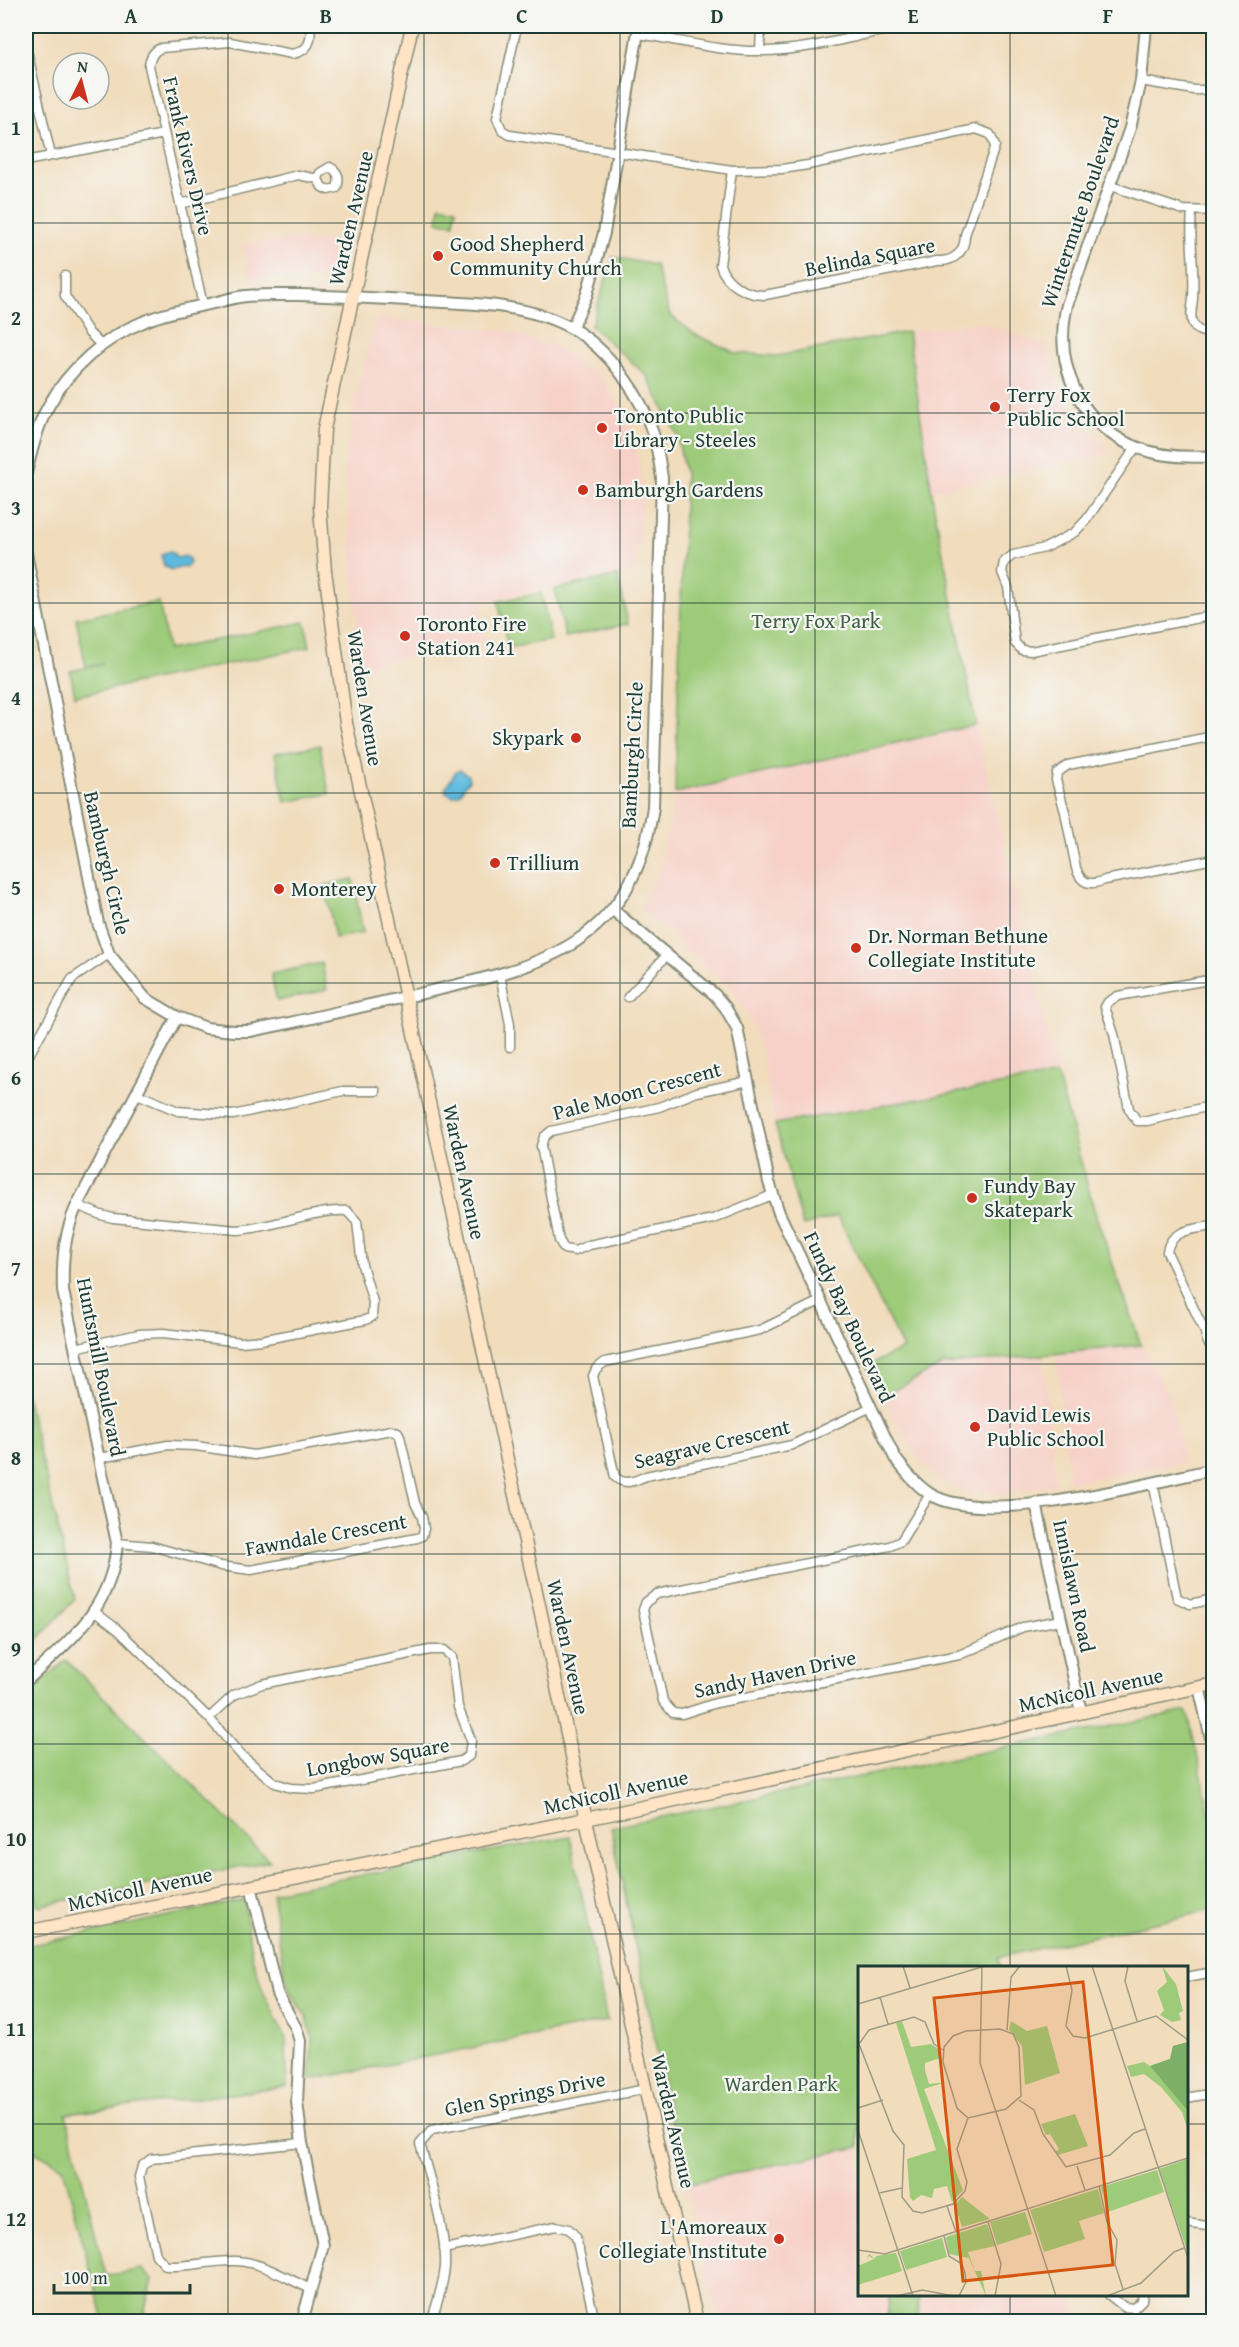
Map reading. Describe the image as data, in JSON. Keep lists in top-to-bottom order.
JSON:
{
  "streets": {
    "main road": ["Warden Avenue", "McNicoll Avenue"],
    "street": [
      "Frank Rivers Drive",
      "Wintermute Boulevard",
      "Belinda Square",
      "Bamburgh Circle",
      "Pale Moon Crescent",
      "Fundy Bay Boulevard",
      "Huntsmill Boulevard",
      "Seagrave Crescent",
      "Fawndale Crescent",
      "Innislawn Road",
      "Sandy Haven Drive",
      "Longbow Square",
      "Glen Springs Drive"
    ]
  },
  "crossings": [
    ["Frank Rivers Drive", "Bamburgh Circle"],
    ["Warden Avenue", "Bamburgh Circle"],
    ["Warden Avenue", "McNicoll Avenue"],
    ["Warden Avenue", "Glen Springs Drive"],
    ["Bamburgh Circle", "Fundy Bay Boulevard"],
    ["Bamburgh Circle", "Huntsmill Boulevard"],
    ["Pale Moon Crescent", "Fundy Bay Boulevard"],
    ["Fundy Bay Boulevard", "Seagrave Crescent"],
    ["Fundy Bay Boulevard", "Innislawn Road"],
    ["Fundy Bay Boulevard", "Sandy Haven Drive"],
    ["Huntsmill Boulevard", "Fawndale Crescent"],
    ["Huntsmill Boulevard", "Longbow Square"],
    ["Innislawn Road", "Sandy Haven Drive"],
    ["Innislawn Road", "McNicoll Avenue"]
  ],
  "parks": ["Terry Fox Park", "Warden Park"],
  "places": [
    "Good Shepherd Community Church",
    "Terry Fox Public School",
    "Toronto Public Library - Steeles",
    "Bamburgh Gardens",
    "Toronto Fire Station 241",
    "Skypark",
    "Trillium",
    "Monterey",
    "Dr. Norman Bethune Collegiate Institute",
    "Fundy Bay Skatepark",
    "David Lewis Public School",
    "L'Amoreaux Collegiate Institute"
  ],
  "scale_bar": "100 m",
  "north": "top",
  "grid": {
    "columns": [
      "A",
      "B",
      "C",
      "D",
      "E",
      "F"
    ],
    "rows": [
      "1",
      "2",
      "3",
      "4",
      "5",
      "6",
      "7",
      "8",
      "9",
      "10",
      "11",
      "12"
    ]
  }
}
